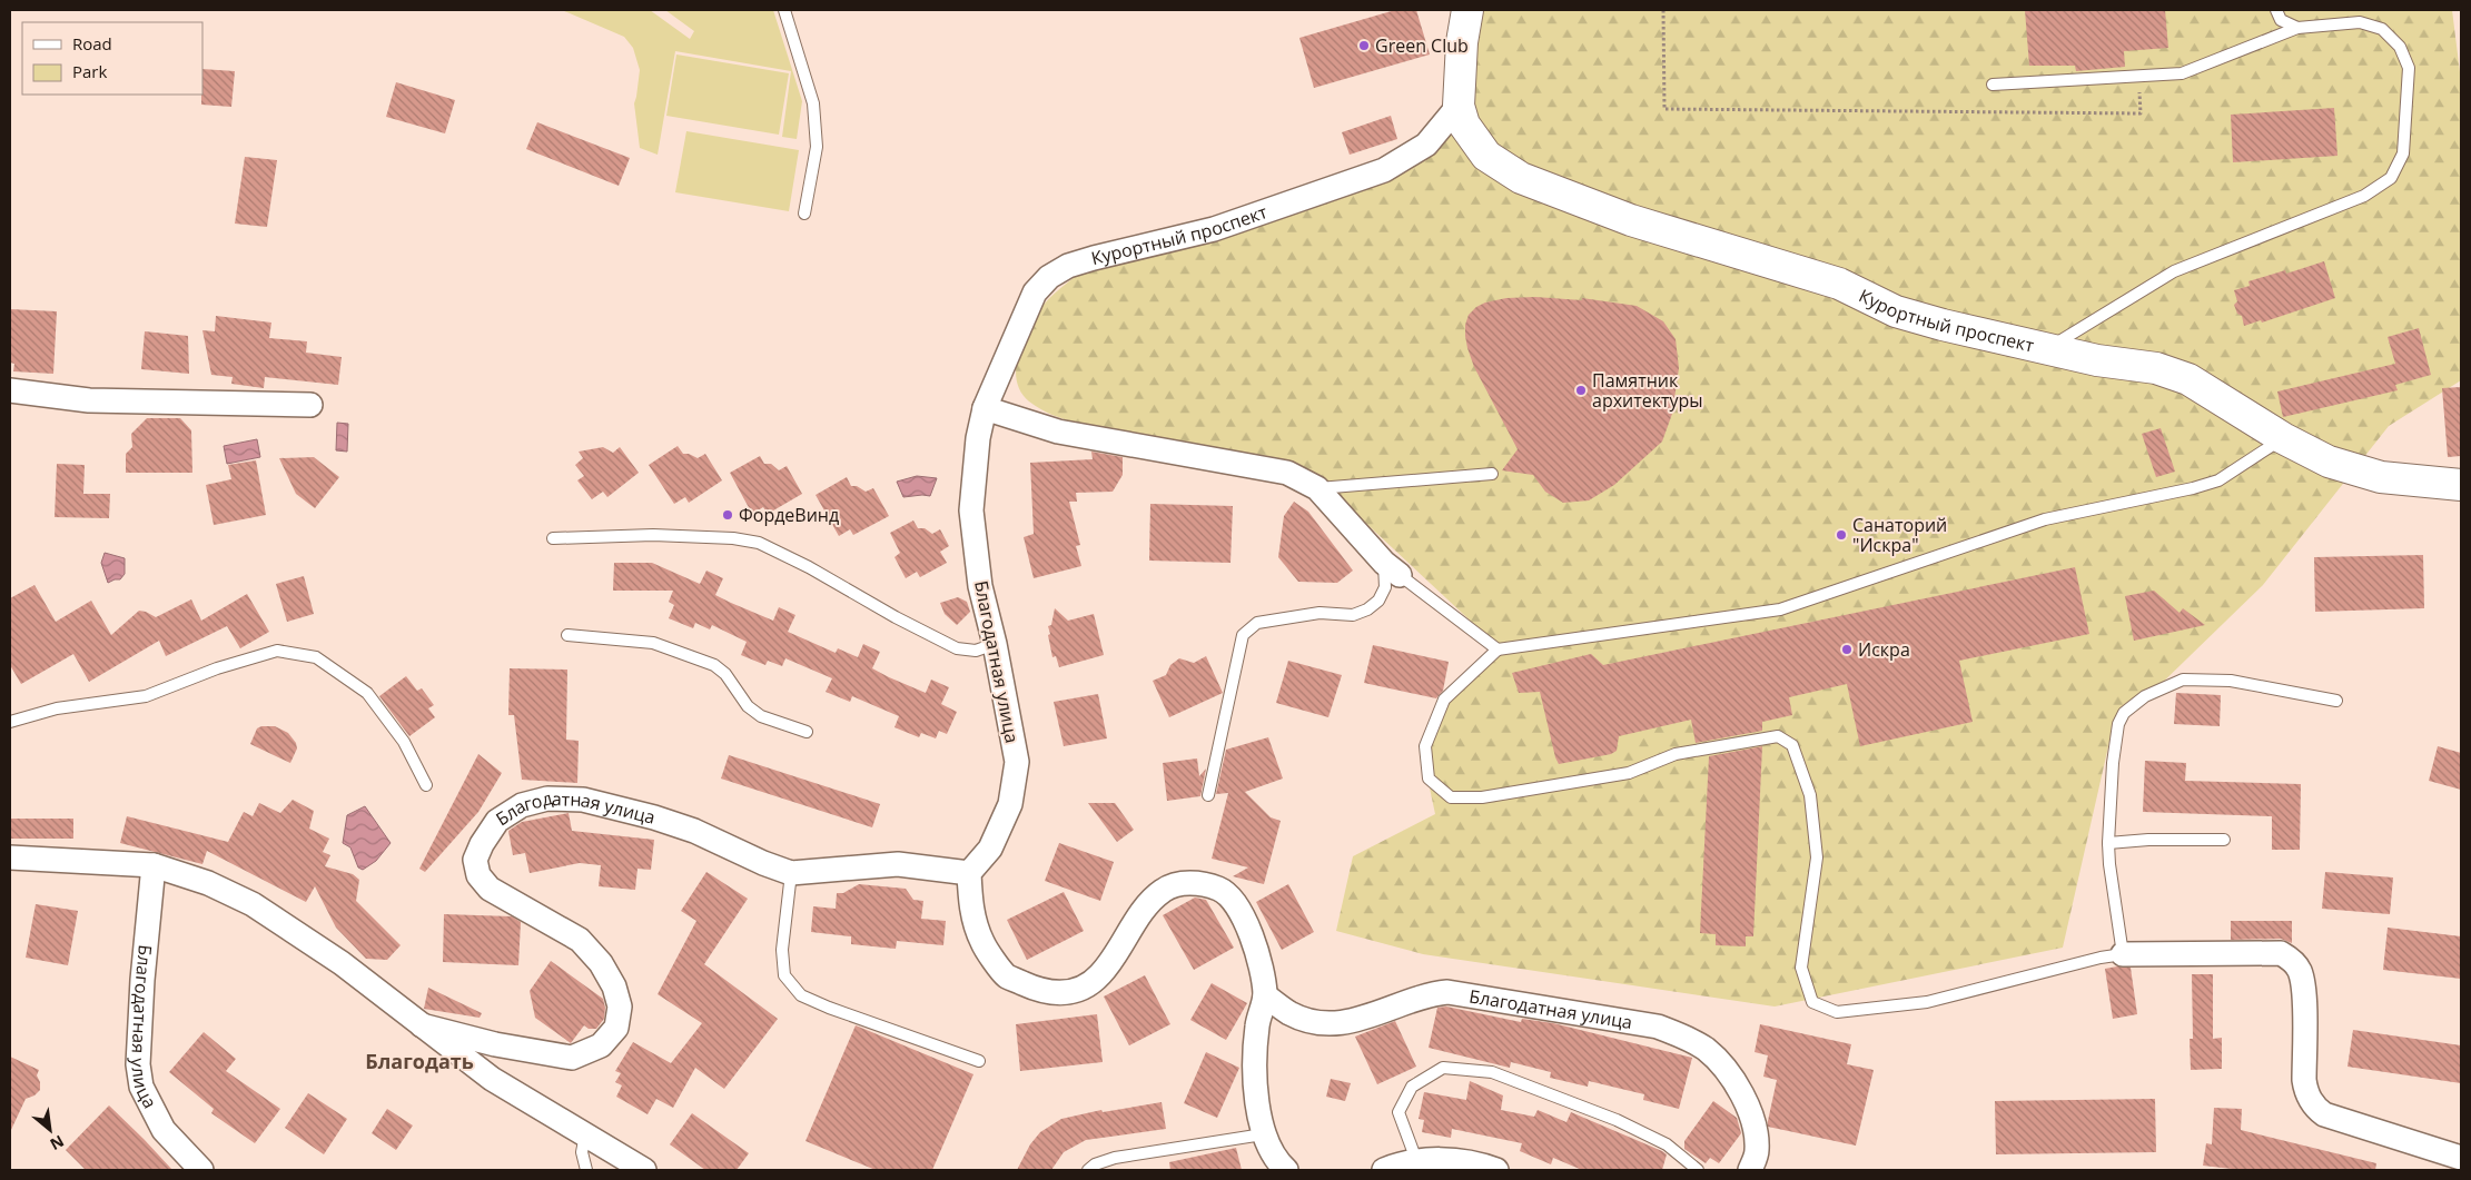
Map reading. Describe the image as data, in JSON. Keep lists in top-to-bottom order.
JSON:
{
  "streets": {
    "street": ["Курортный проспект", "Благодатная улица"]
  },
  "crossings": [
    ["Курортный проспект", "Благодатная улица"]
  ],
  "districts": ["Благодать"],
  "places": [
    "Green Club",
    "Памятник архитектуры",
    "ФордеВинд",
    "Санаторий \"Искра\"",
    "Искра"
  ],
  "legend": ["Road", "Park"],
  "north": "bottom right"
}
